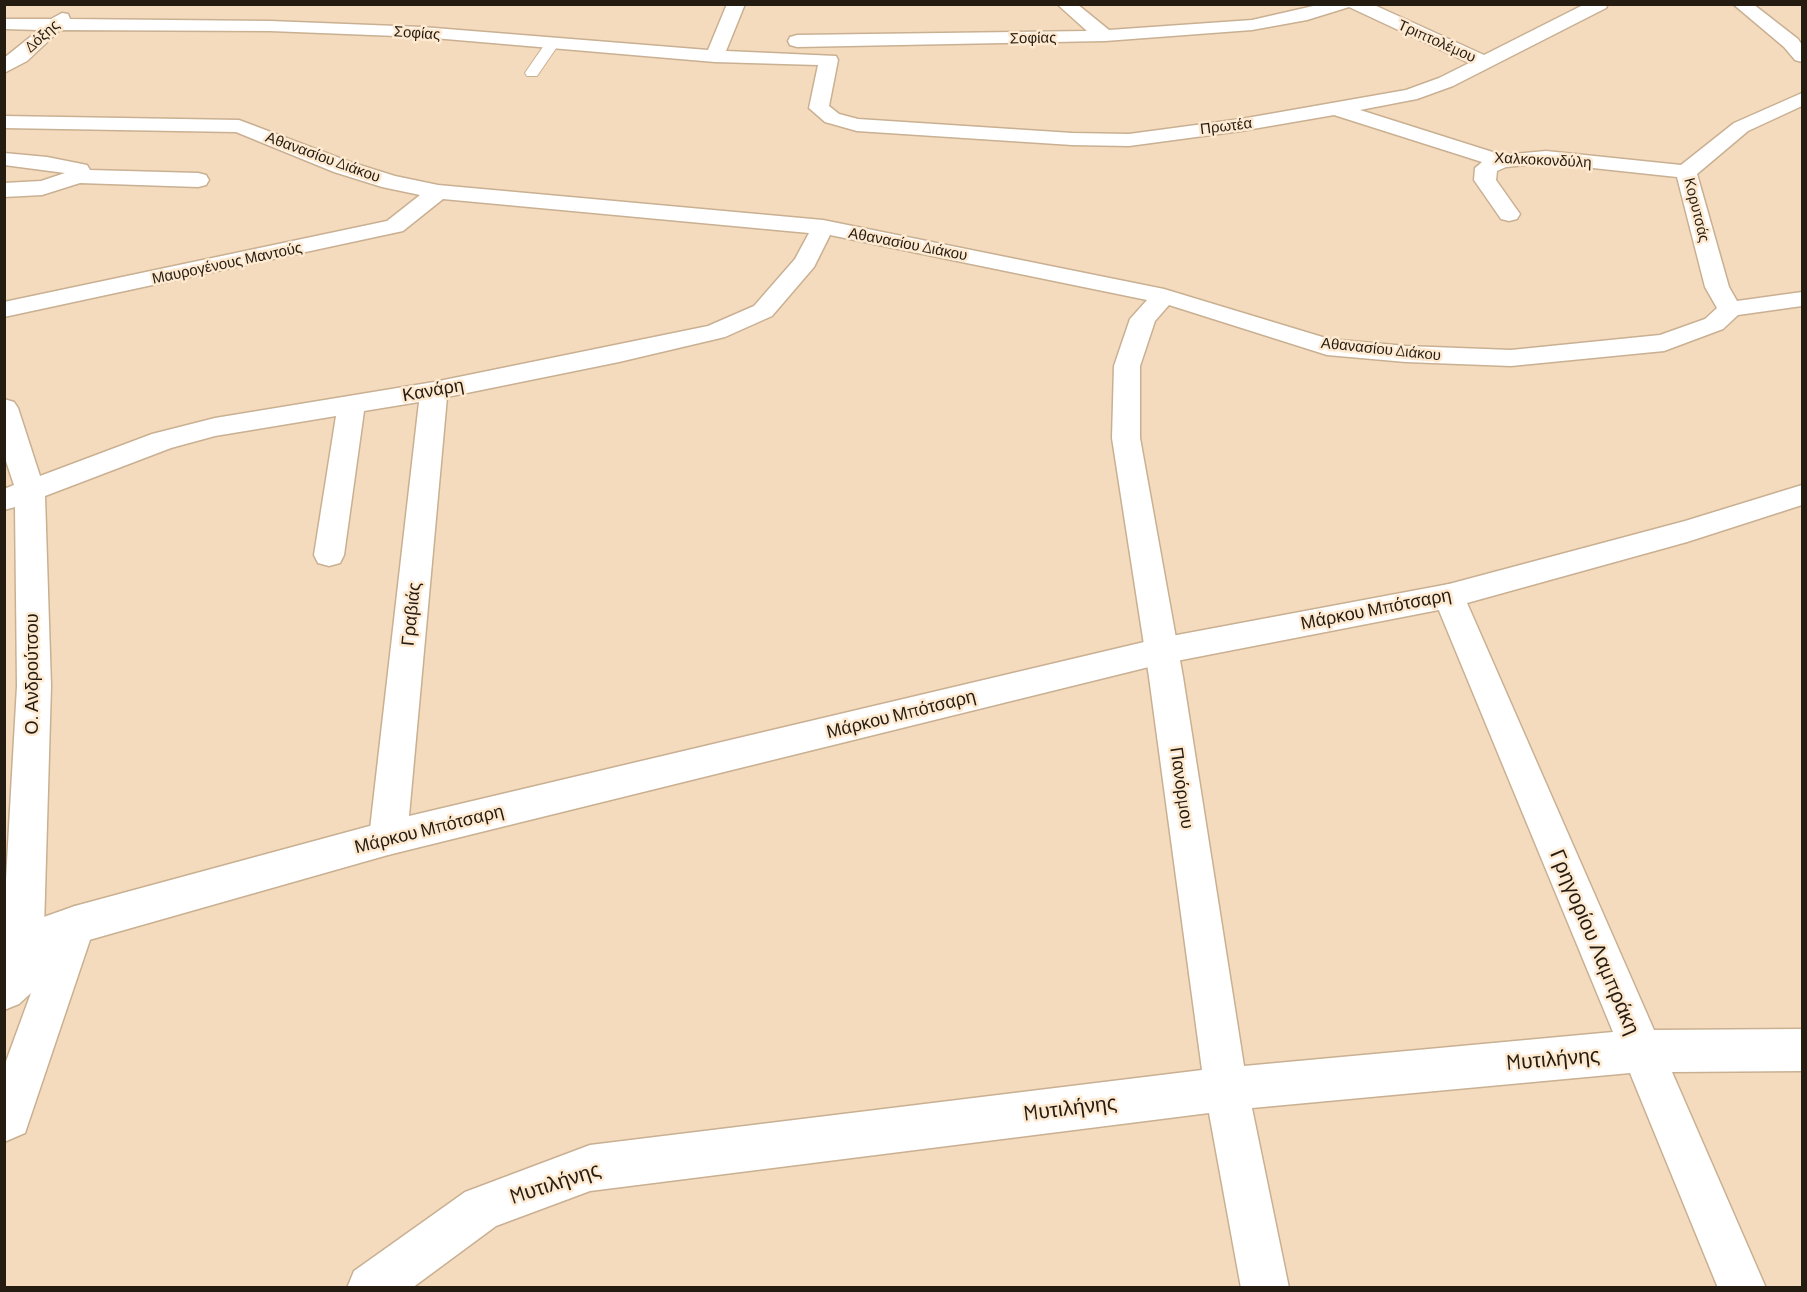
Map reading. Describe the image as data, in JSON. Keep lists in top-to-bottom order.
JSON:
{
  "streets": {
    "street": [
      "Σοφίας",
      "Δόξης",
      "Τριπτολέμου",
      "Πρωτέα",
      "Αθανασίου Διάκου",
      "Χαλκοκονδύλη",
      "Κορυτσάς",
      "Μαυρογένους Μαντούς",
      "Κανάρη",
      "Μάρκου Μπότσαρη",
      "Γραβιάς",
      "Ο. Ανδρούτσου",
      "Πανόρμου",
      "Γρηγορίου Λαμπράκη",
      "Mυτιλήνης"
    ]
  },
  "crossings": [
    ["Σοφίας", "Δόξης"],
    ["Σοφίας", "Πρωτέα"],
    ["Τριπτολέμου", "Πρωτέα"],
    ["Πρωτέα", "Χαλκοκονδύλη"],
    ["Αθανασίου Διάκου", "Κορυτσάς"],
    ["Αθανασίου Διάκου", "Μαυρογένους Μαντούς"],
    ["Αθανασίου Διάκου", "Κανάρη"],
    ["Αθανασίου Διάκου", "Πανόρμου"],
    ["Χαλκοκονδύλη", "Κορυτσάς"],
    ["Κανάρη", "Γραβιάς"],
    ["Κανάρη", "Ο. Ανδρούτσου"],
    ["Μάρκου Μπότσαρη", "Γραβιάς"],
    ["Μάρκου Μπότσαρη", "Ο. Ανδρούτσου"],
    ["Μάρκου Μπότσαρη", "Πανόρμου"],
    ["Μάρκου Μπότσαρη", "Γρηγορίου Λαμπράκη"],
    ["Πανόρμου", "Mυτιλήνης"],
    ["Γρηγορίου Λαμπράκη", "Mυτιλήνης"]
  ]
}
